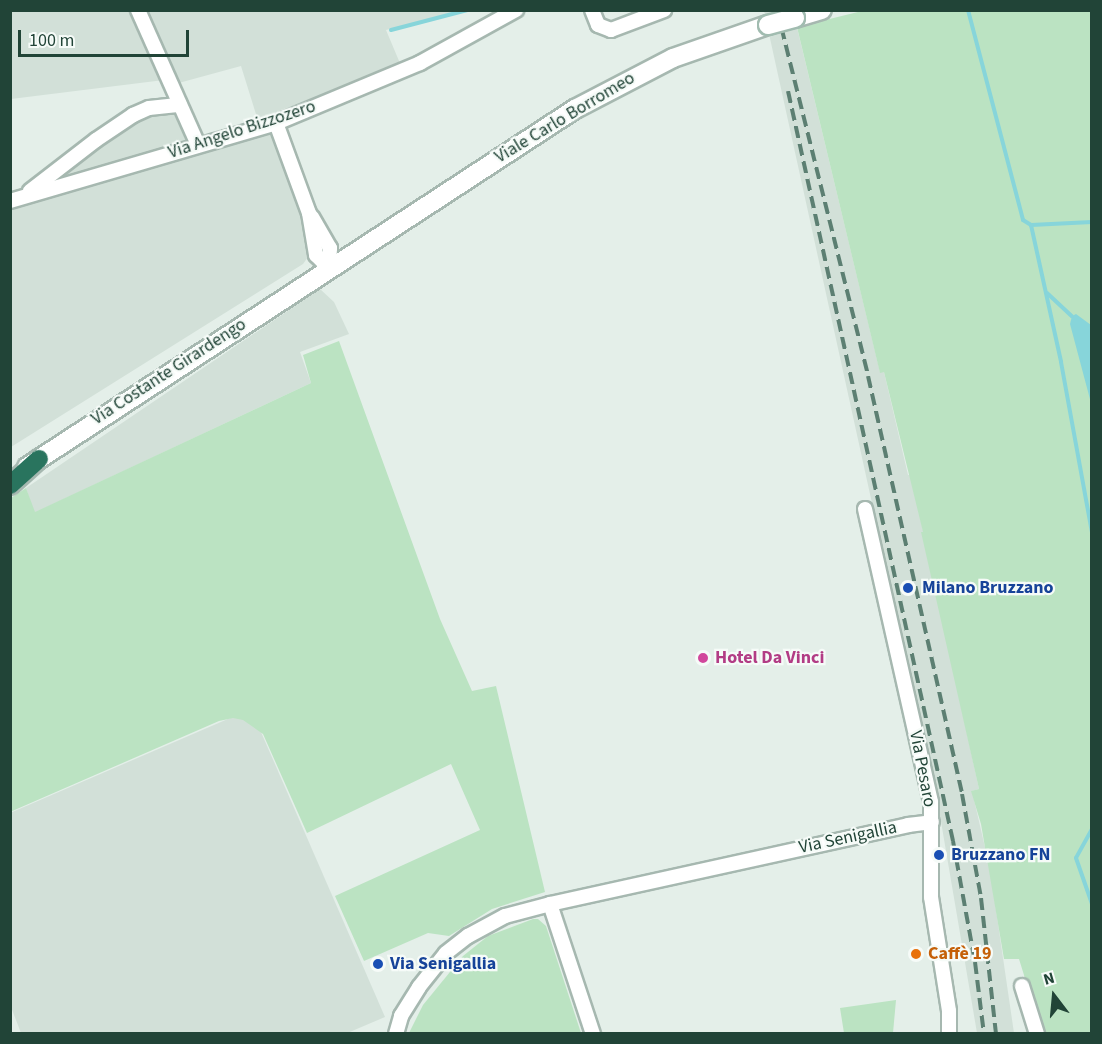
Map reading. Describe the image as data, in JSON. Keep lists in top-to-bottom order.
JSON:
{
  "streets": {
    "street": [
      "Viale Carlo Borromeo",
      "Via Angelo Bizzozero",
      "Via Costante Girardengo",
      "Via Pesaro",
      "Via Senigallia"
    ]
  },
  "crossings": [
    ["Viale Carlo Borromeo", "Via Costante Girardengo"],
    ["Via Pesaro", "Via Senigallia"]
  ],
  "places": [
    "Milano Bruzzano",
    "Hotel Da Vinci",
    "Bruzzano FN",
    "Caffè 19",
    "Via Senigallia"
  ],
  "scale_bar": "100 m",
  "north": "top"
}
